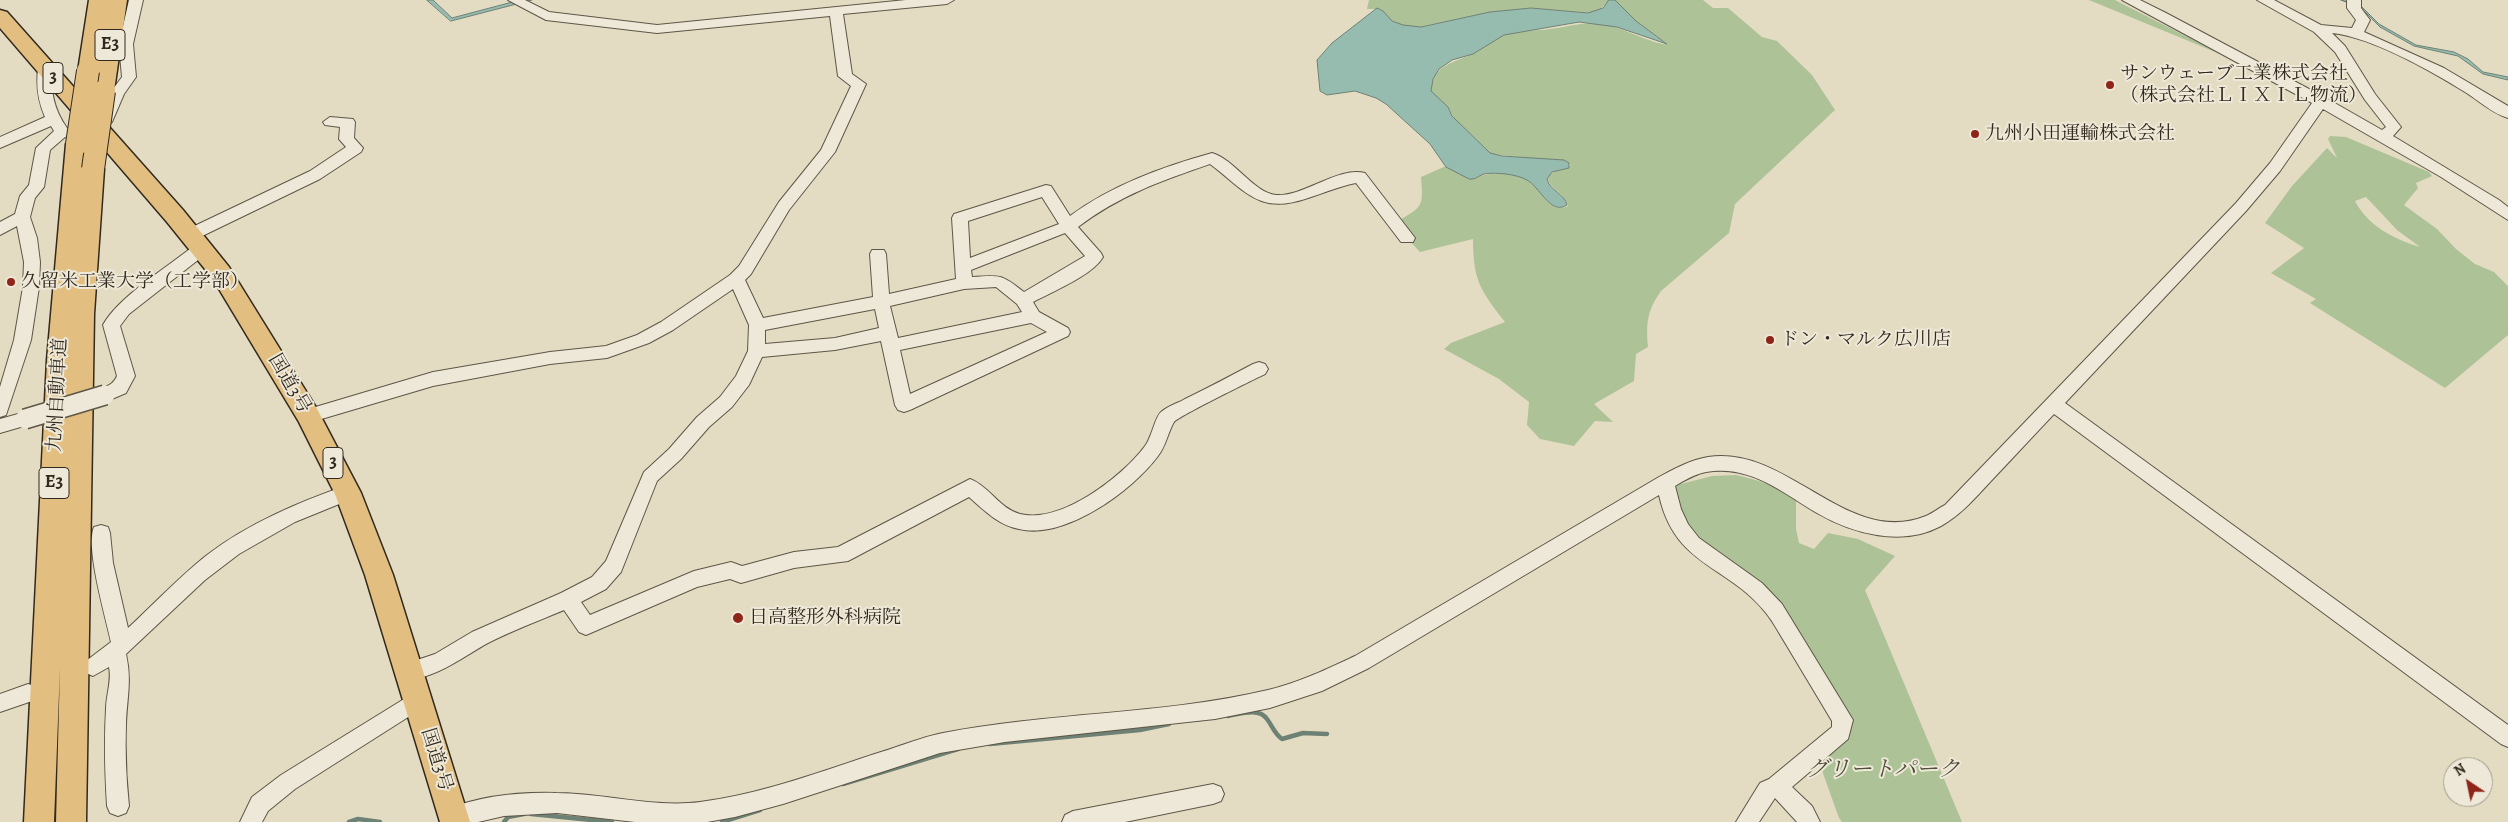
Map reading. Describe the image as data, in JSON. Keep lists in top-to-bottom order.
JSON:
{
  "streets": {
    "highway": [
      "E3",
      "3",
      "国道3号",
      "九州自動車道"
    ]
  },
  "parks": ["グリートパーク"],
  "places": [
    "サンウェーブ工業株式会社 （株式会社ＬＩＸＩＬ物流）",
    "九州小田運輸株式会社",
    "久留米工業大学（工学部）",
    "ドン・マルク広川店",
    "日高整形外科病院"
  ],
  "north": "top left"
}
